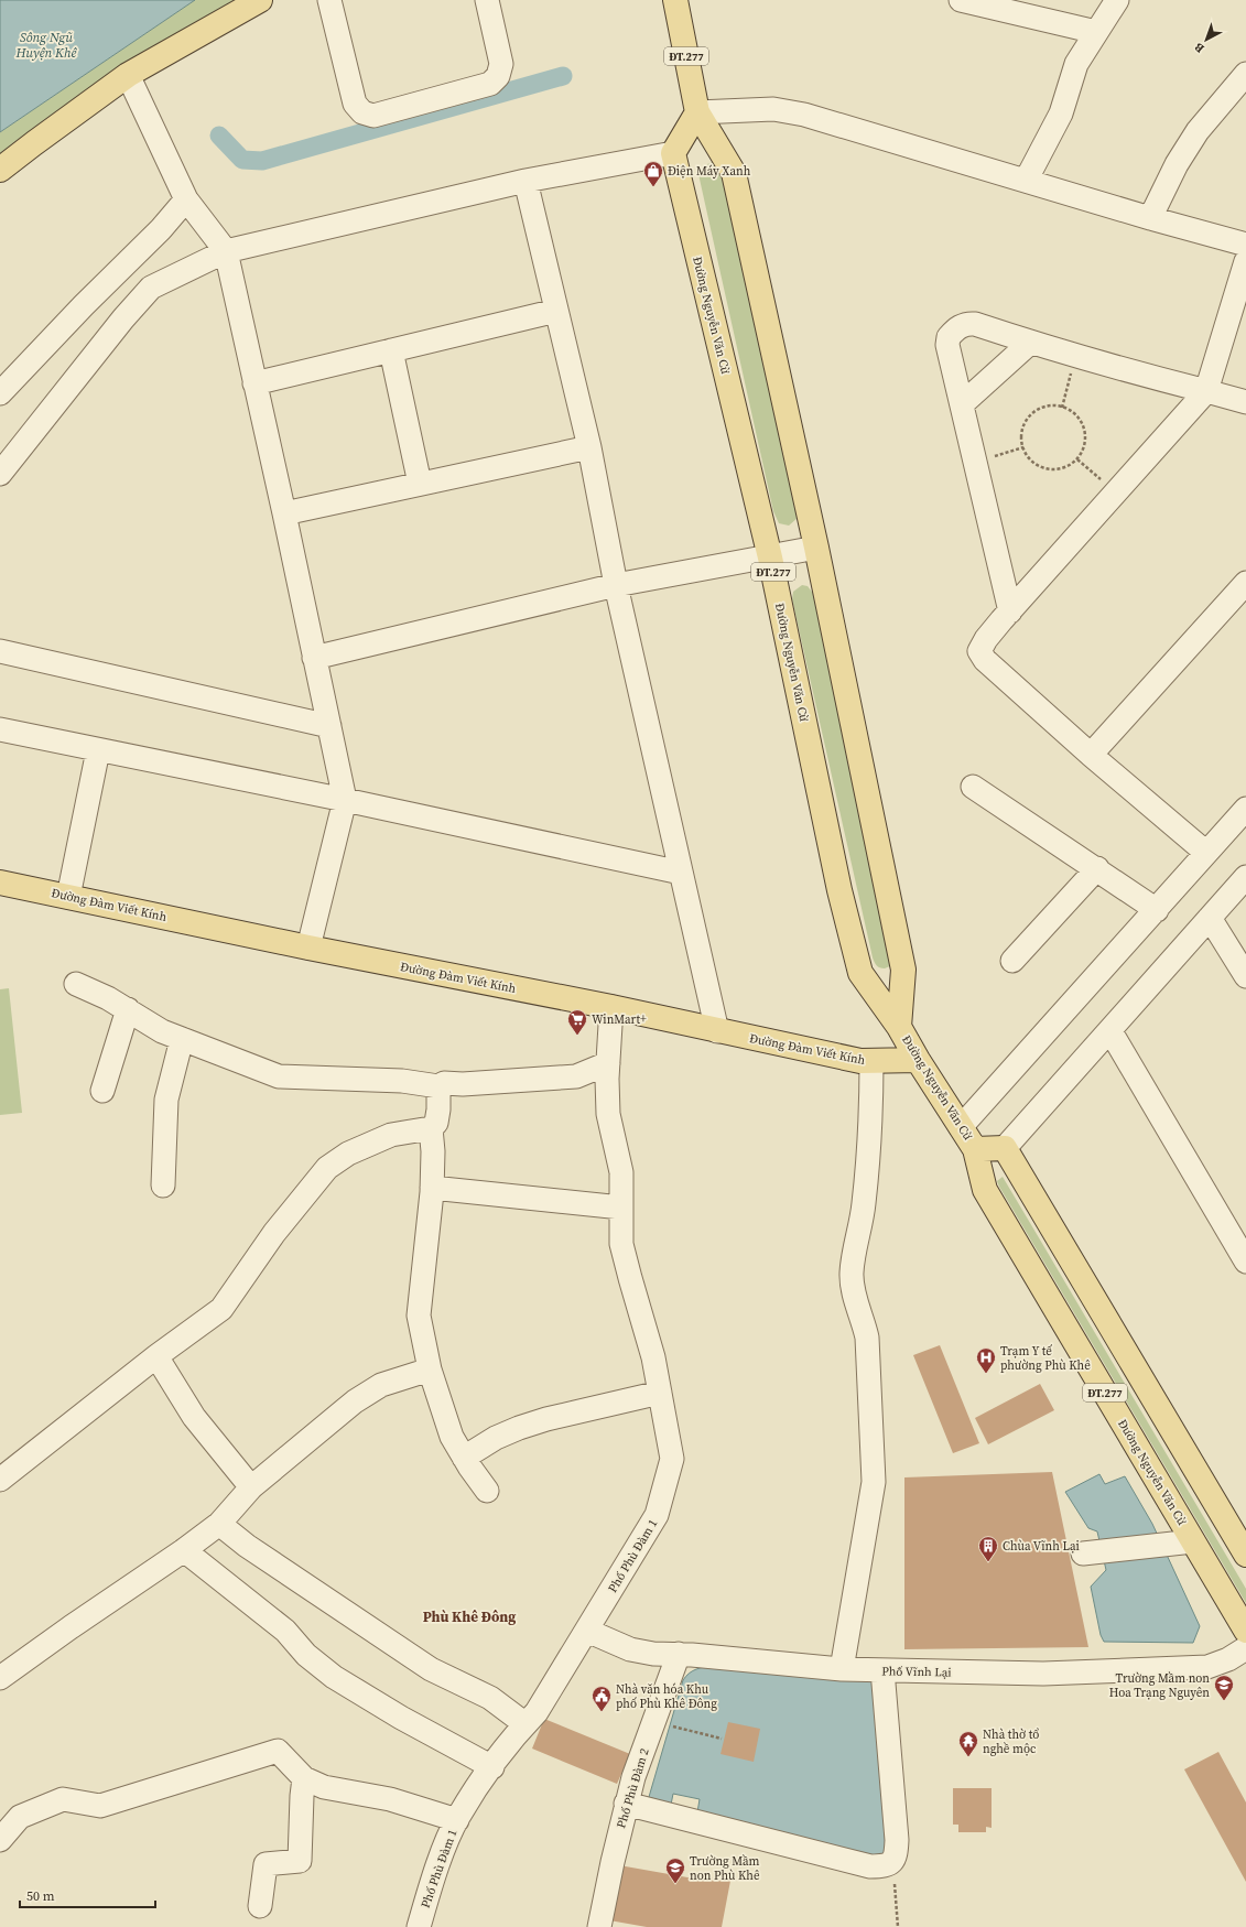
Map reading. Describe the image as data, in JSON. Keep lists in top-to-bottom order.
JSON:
{
  "streets": {
    "main road": ["ĐT.277", "Đường Nguyễn Văn Cừ", "Đường Đàm Viết Kính"],
    "street": ["Phố Phù Đàm 1", "Phố Vĩnh Lại", "Phố Phù Đàm 2"]
  },
  "crossings": [
    ["ĐT.277", "Đường Nguyễn Văn Cừ"],
    ["Đường Nguyễn Văn Cừ", "Đường Đàm Viết Kính"],
    ["Đường Đàm Viết Kính", "Phố Phù Đàm 1"],
    ["Phố Phù Đàm 1", "Phố Vĩnh Lại"],
    ["Phố Vĩnh Lại", "Phố Phù Đàm 2"]
  ],
  "districts": ["Phù Khê Đông"],
  "water": ["Sông Ngũ Huyện Khê"],
  "places": {
    "shop": ["Điện Máy Xanh"],
    "supermarket": ["WinMart+"],
    "hospital": ["Trạm Y tế phường Phù Khê"],
    "building": ["Chùa Vĩnh Lại"],
    "school or university": ["Trường Mầm non Hoa Trạng Nguyên", "Trường Mầm non Phù Khê"],
    "public building": ["Nhà văn hóa Khu phố Phù Khê Đông"],
    "temple": ["Nhà thờ tổ nghề mộc"]
  },
  "scale_bar": "50 m",
  "north": "bottom left"
}
